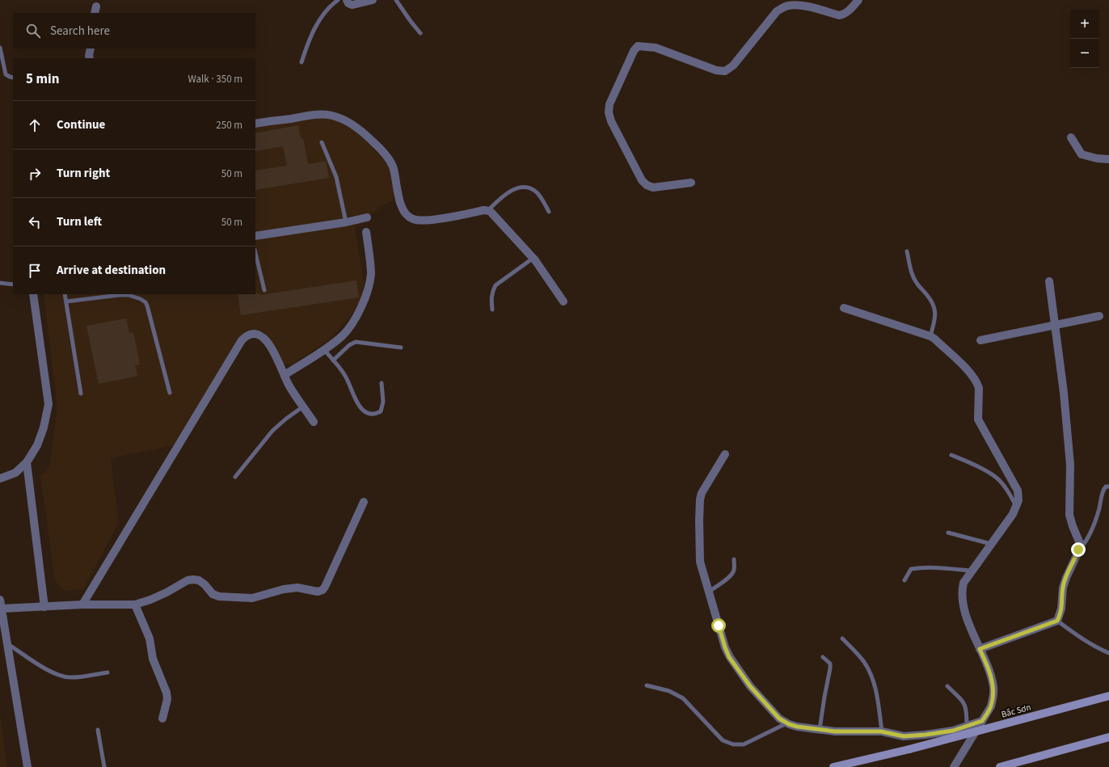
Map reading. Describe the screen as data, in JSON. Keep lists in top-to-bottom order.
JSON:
{
  "streets": {
    "main road": ["Bắc Sơn"]
  },
  "page": {
    "map_buttons": ["+", "−"],
    "search": "Search here",
    "heading": ["5 min", "Walk · 350 m"],
    "list": [
      ["Continue", "250 m"],
      ["Turn right", "50 m"],
      ["Turn left", "50 m"],
      "Arrive at destination"
    ]
  }
}
